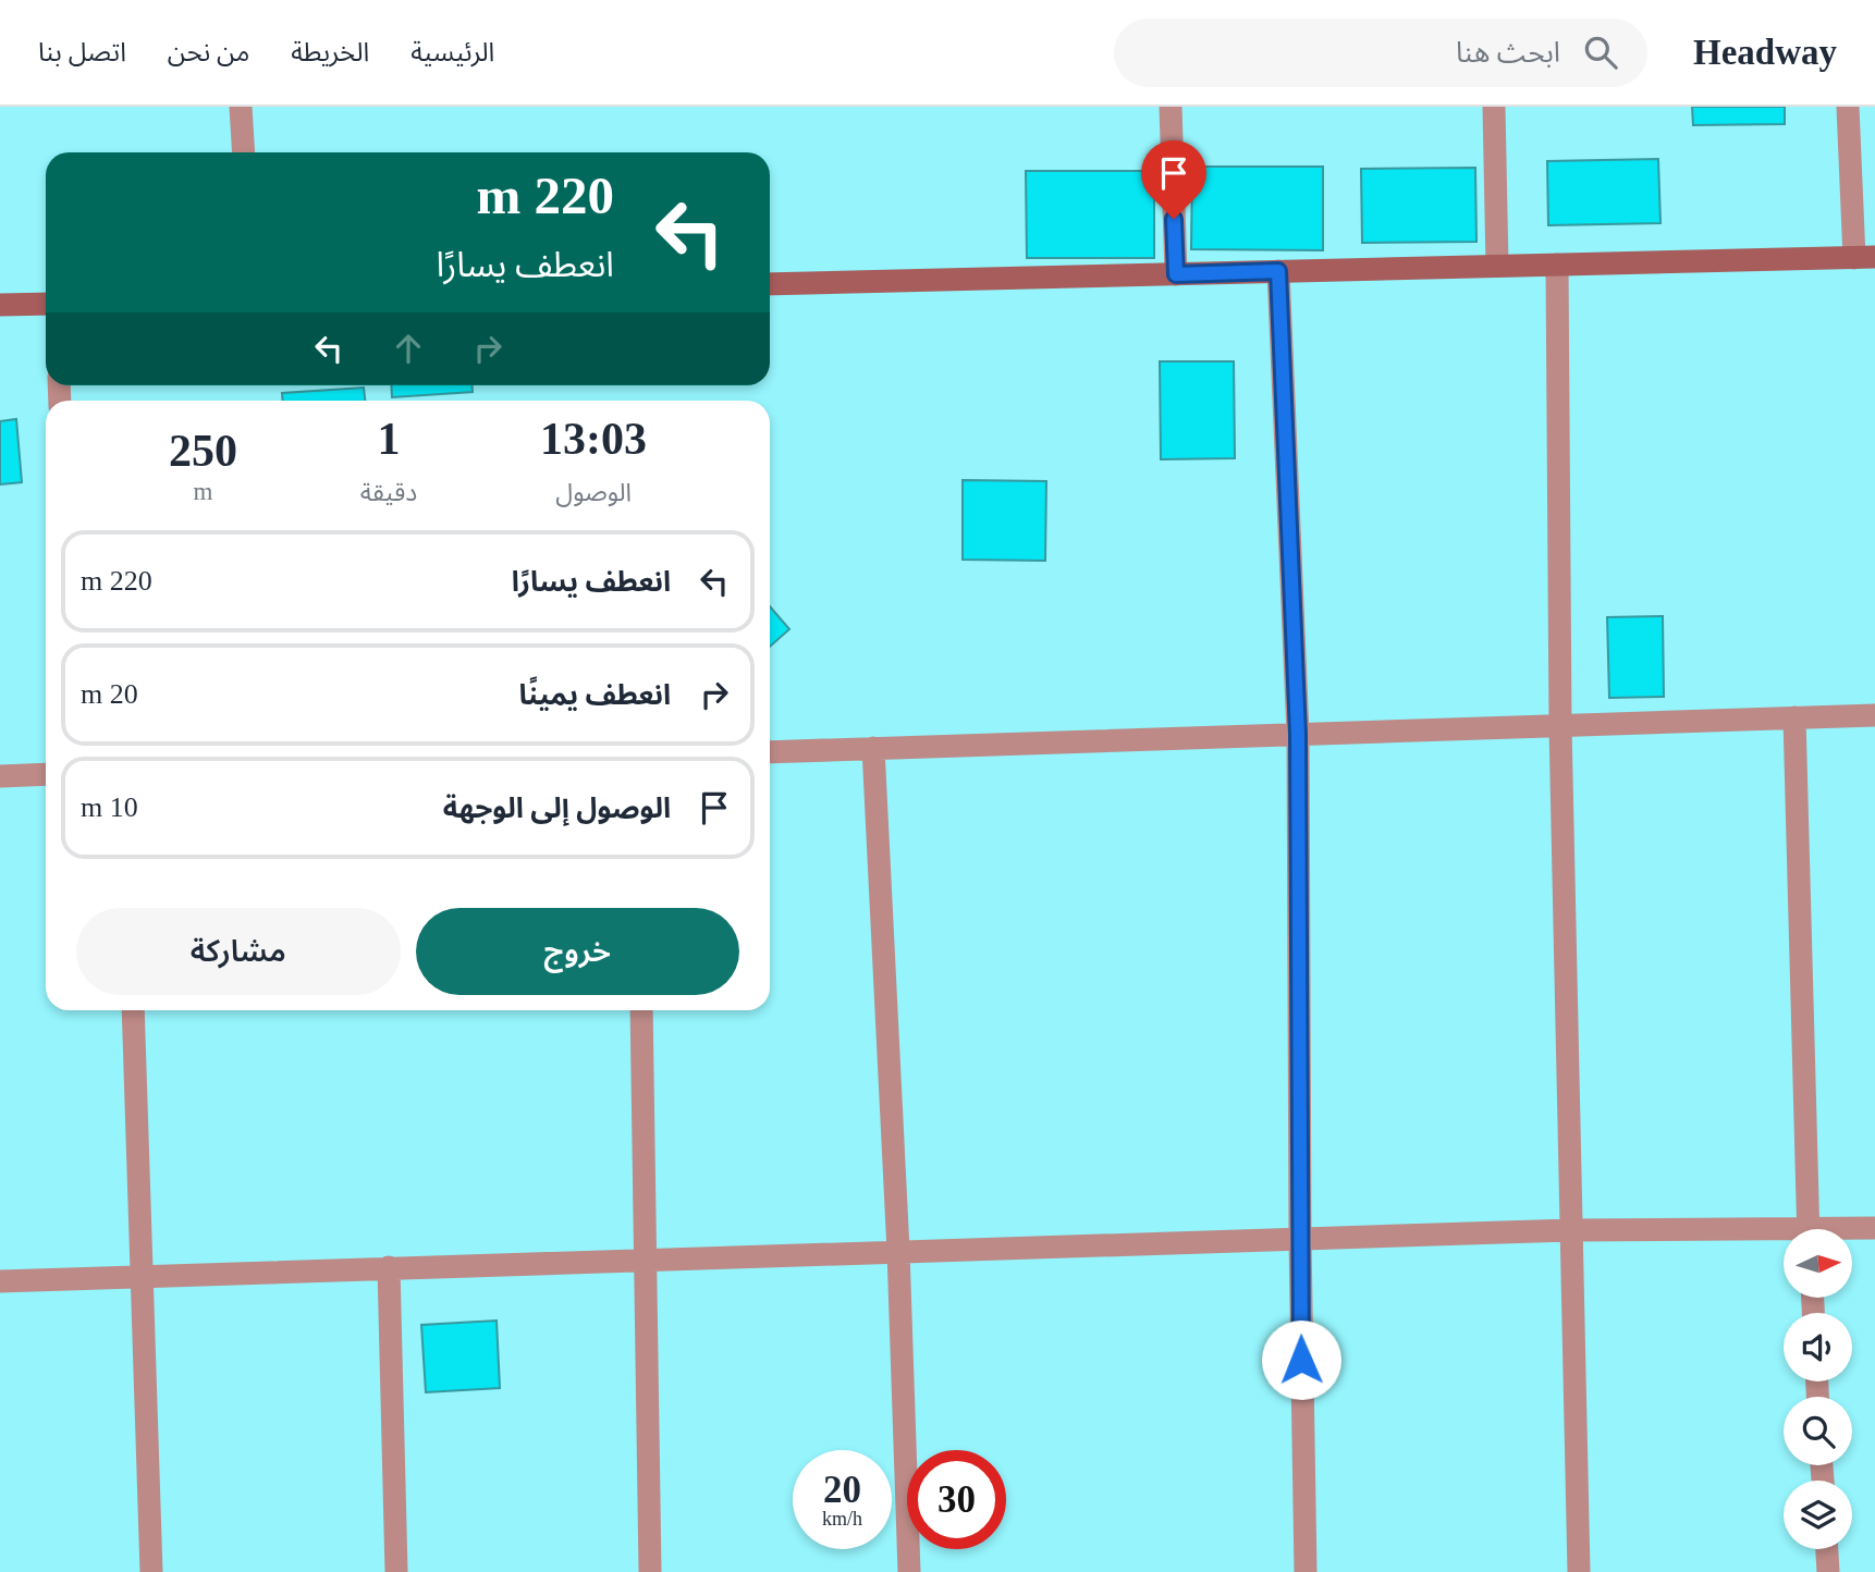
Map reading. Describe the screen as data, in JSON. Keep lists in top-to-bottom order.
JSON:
{
  "north": "right",
  "page": {
    "header": "Headway",
    "search": "ابحث هنا",
    "nav": [
      "الرئيسية",
      "الخريطة",
      "من نحن",
      "اتصل بنا"
    ],
    "turn": ["220 m", "انعطف يسارًا"],
    "eta": [
      "13:03",
      "الوصول",
      "1",
      "دقيقة",
      "250",
      "m"
    ],
    "list": [
      {
        "name": "انعطف يسارًا",
        "value": "220 m"
      },
      {
        "name": "انعطف يمينًا",
        "value": "20 m"
      },
      {
        "name": "الوصول إلى الوجهة",
        "value": "10 m"
      }
    ],
    "buttons": ["خروج", "مشاركة"],
    "speed": "20 km/h",
    "limit": "30"
  }
}
